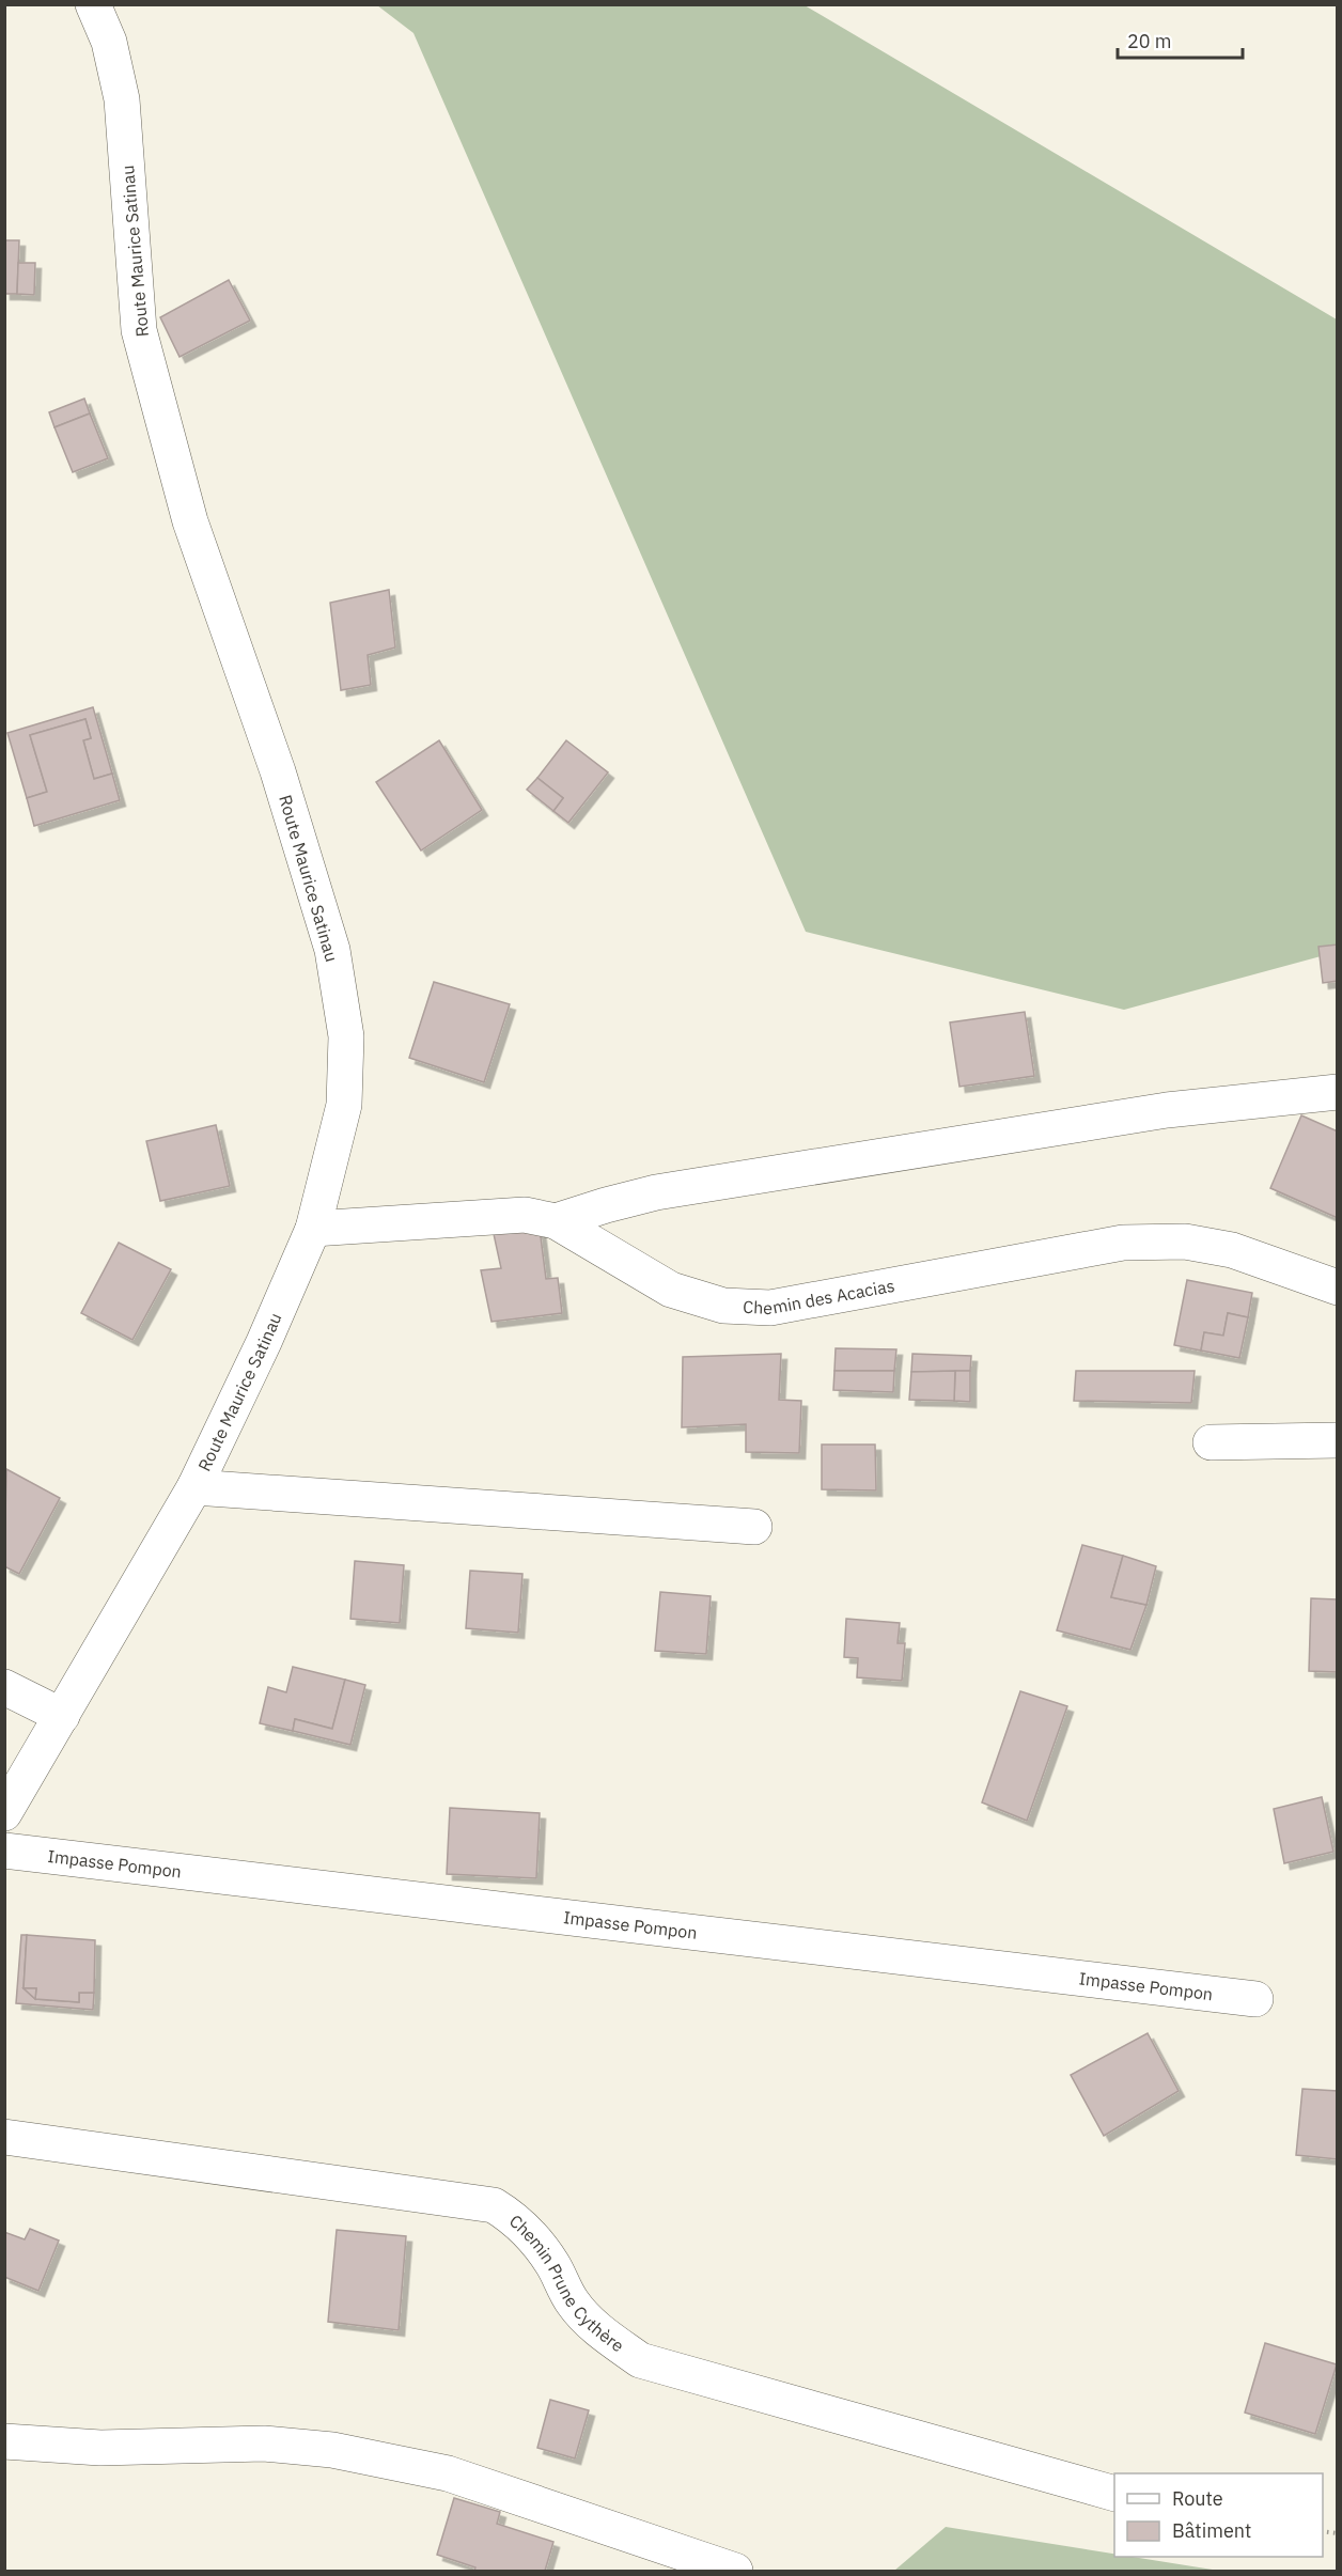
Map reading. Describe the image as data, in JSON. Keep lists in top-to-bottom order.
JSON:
{
  "streets": {
    "street": [
      "Route Maurice Satinau",
      "Chemin des Acacias",
      "Impasse Pompon",
      "Chemin Prune Cythère"
    ]
  },
  "crossings": [
    ["Route Maurice Satinau", "Chemin des Acacias"]
  ],
  "legend": ["Route", "Bâtiment"],
  "scale_bar": "20 m"
}
